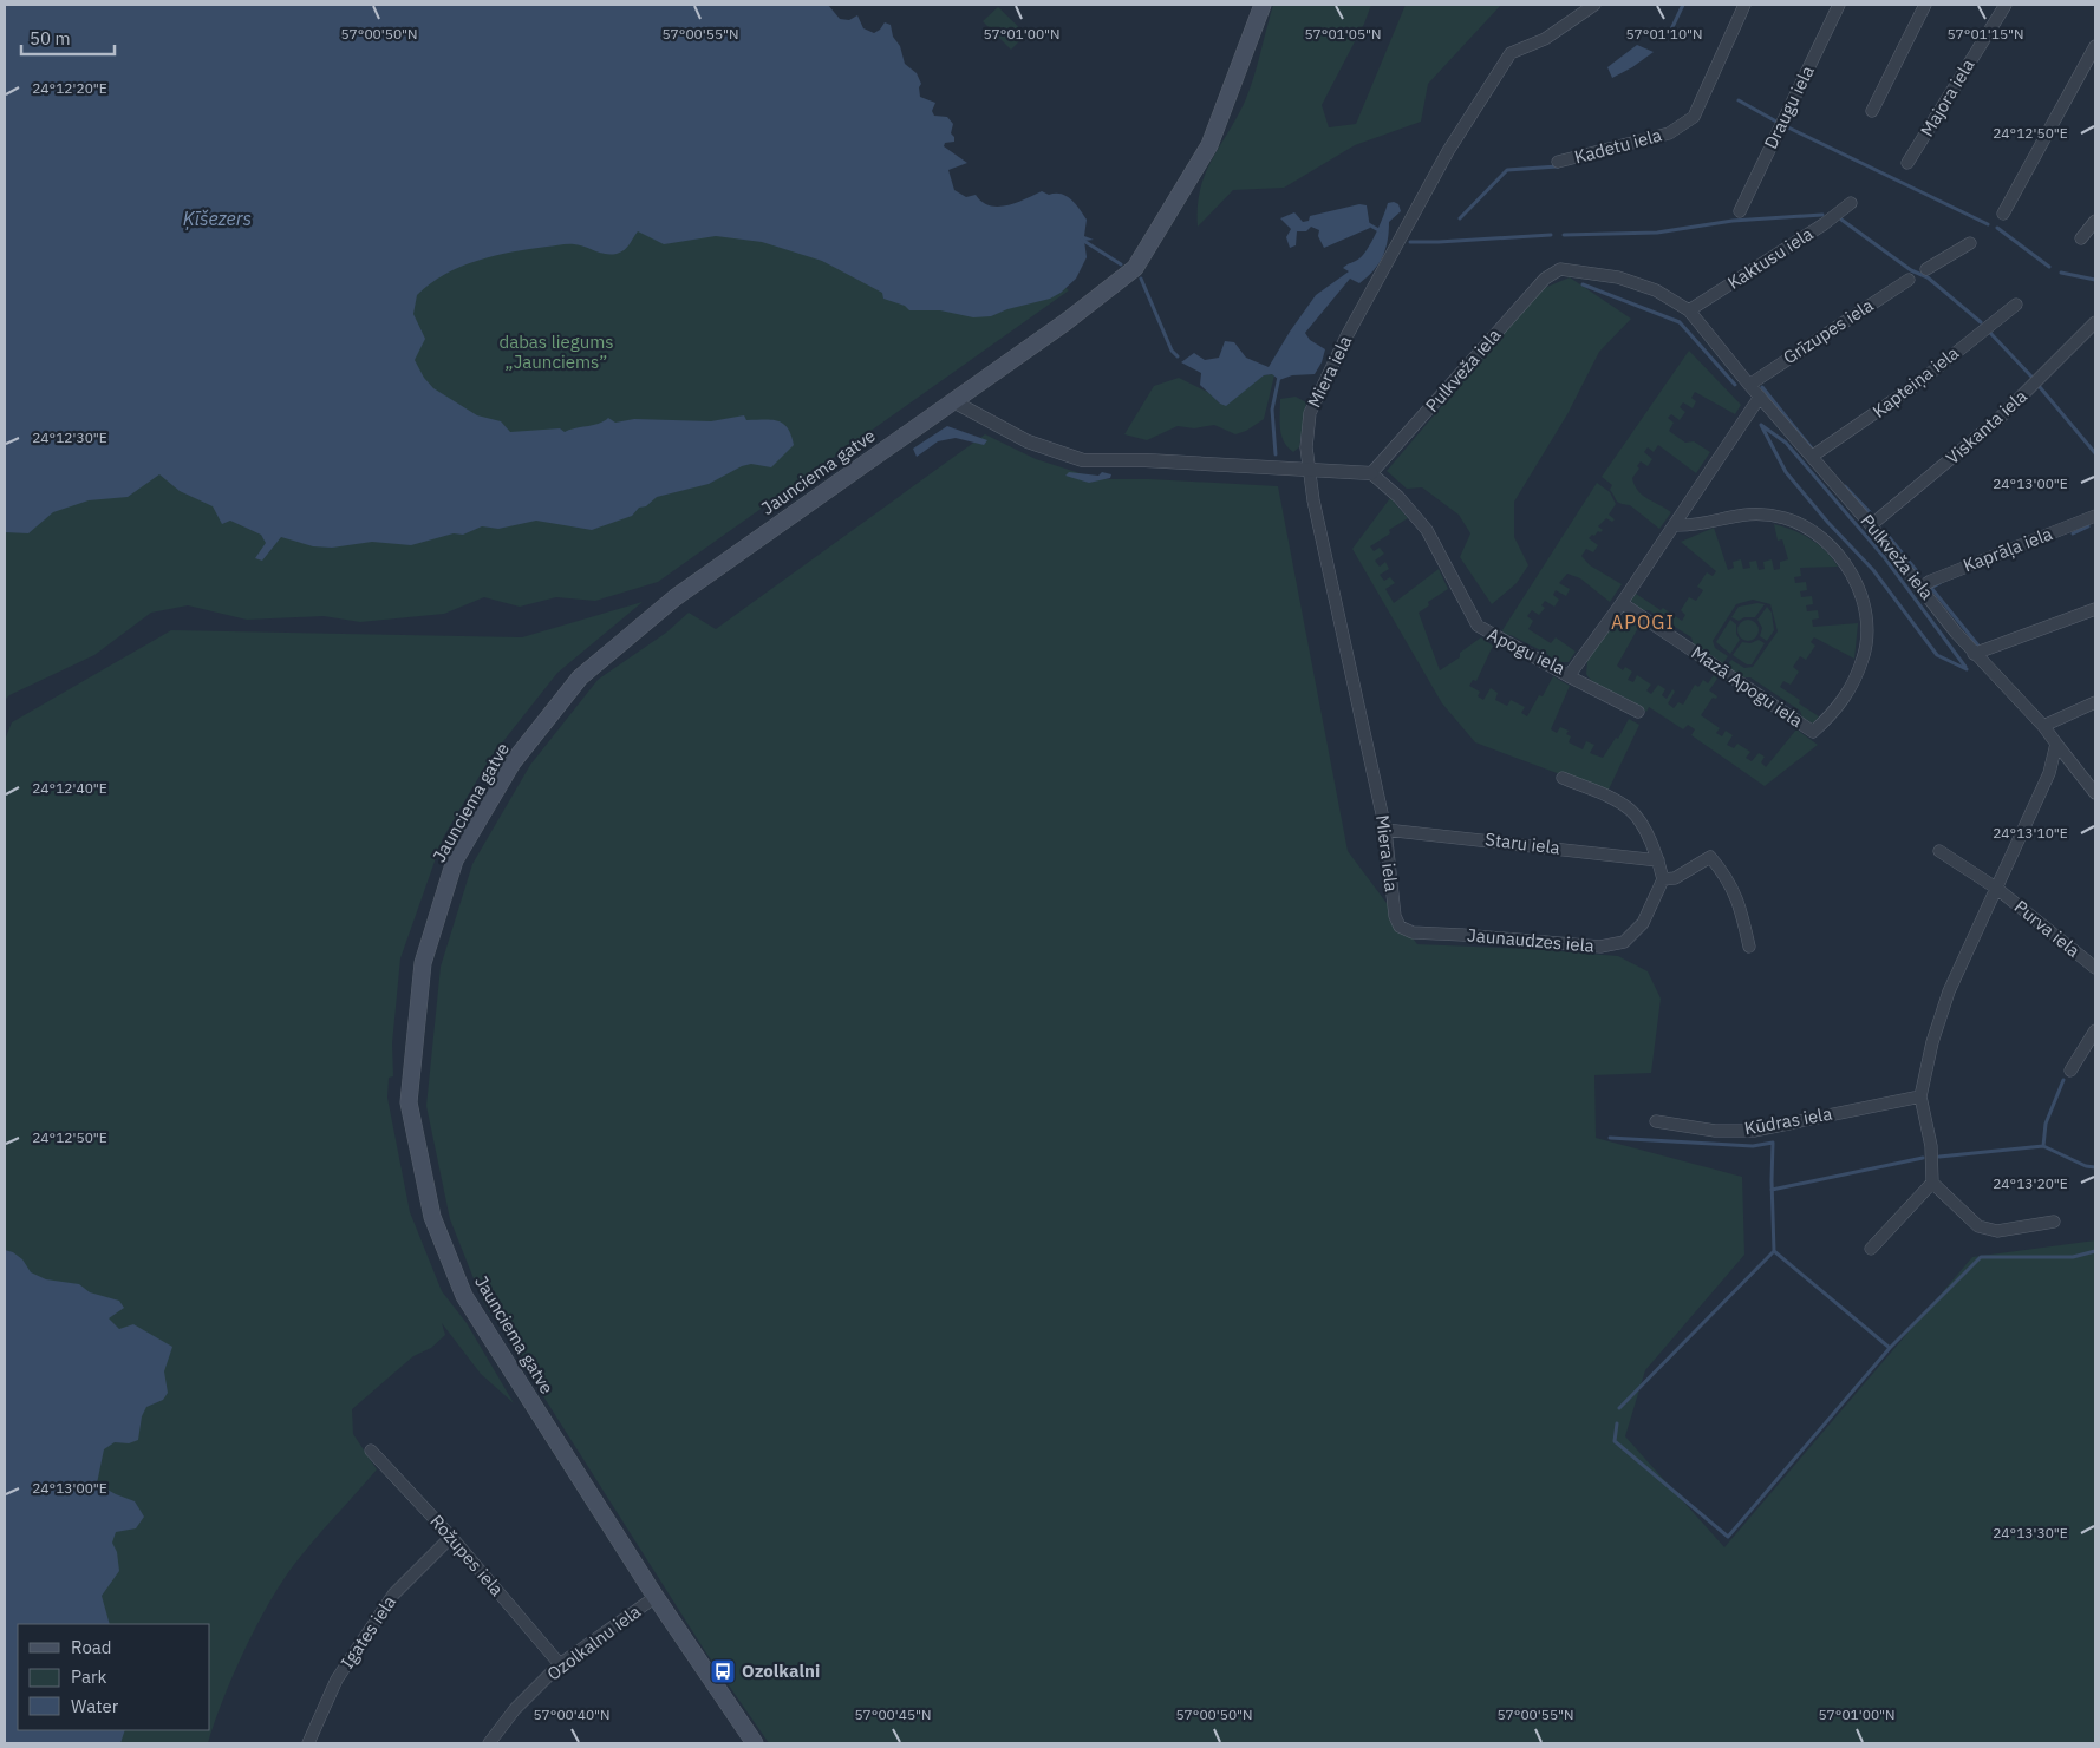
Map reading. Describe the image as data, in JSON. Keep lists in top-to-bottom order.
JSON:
{
  "streets": {
    "main road": ["Jaunciema gatve"],
    "street": [
      "Majora iela",
      "Draugu iela",
      "Kadetu iela",
      "Kaktusu iela",
      "Grīzupes iela",
      "Pulkveža iela",
      "Miera iela",
      "Kapteiņa iela",
      "Viskanta iela",
      "Kaprāļa iela",
      "Apogu iela",
      "Mazā Apogu iela",
      "Staru iela",
      "Purva iela",
      "Jaunaudzes iela",
      "Kūdras iela",
      "Rožupes iela",
      "Igates iela",
      "Ozolkalnu iela"
    ]
  },
  "crossings": [
    ["Kaktusu iela", "Pulkveža iela"],
    ["Grīzupes iela", "Pulkveža iela"],
    ["Pulkveža iela", "Kapteiņa iela"],
    ["Pulkveža iela", "Viskanta iela"],
    ["Pulkveža iela", "Kaprāļa iela"],
    ["Pulkveža iela", "Apogu iela"],
    ["Miera iela", "Staru iela"],
    ["Miera iela", "Jaunaudzes iela"],
    ["Jaunciema gatve", "Ozolkalnu iela"],
    ["Apogu iela", "Mazā Apogu iela"],
    ["Rožupes iela", "Igates iela"],
    ["Rožupes iela", "Ozolkalnu iela"]
  ],
  "districts": ["APOGI"],
  "water": ["Ķīšezers"],
  "parks": ["dabas liegums „Jaunciems”"],
  "places": {
    "bus stop": ["Ozolkalni"]
  },
  "legend": ["Road", "Park", "Water"],
  "scale_bar": "50 m",
  "coordinates": [
    "57°00'50\"N",
    "57°00'55\"N",
    "57°01'00\"N",
    "57°01'05\"N",
    "57°01'10\"N",
    "57°01'15\"N",
    "24°12'20\"E",
    "24°12'50\"E",
    "24°12'30\"E",
    "24°13'00\"E",
    "24°12'40\"E",
    "24°13'10\"E",
    "24°13'20\"E",
    "24°13'30\"E",
    "57°00'40\"N",
    "57°00'45\"N"
  ]
}
